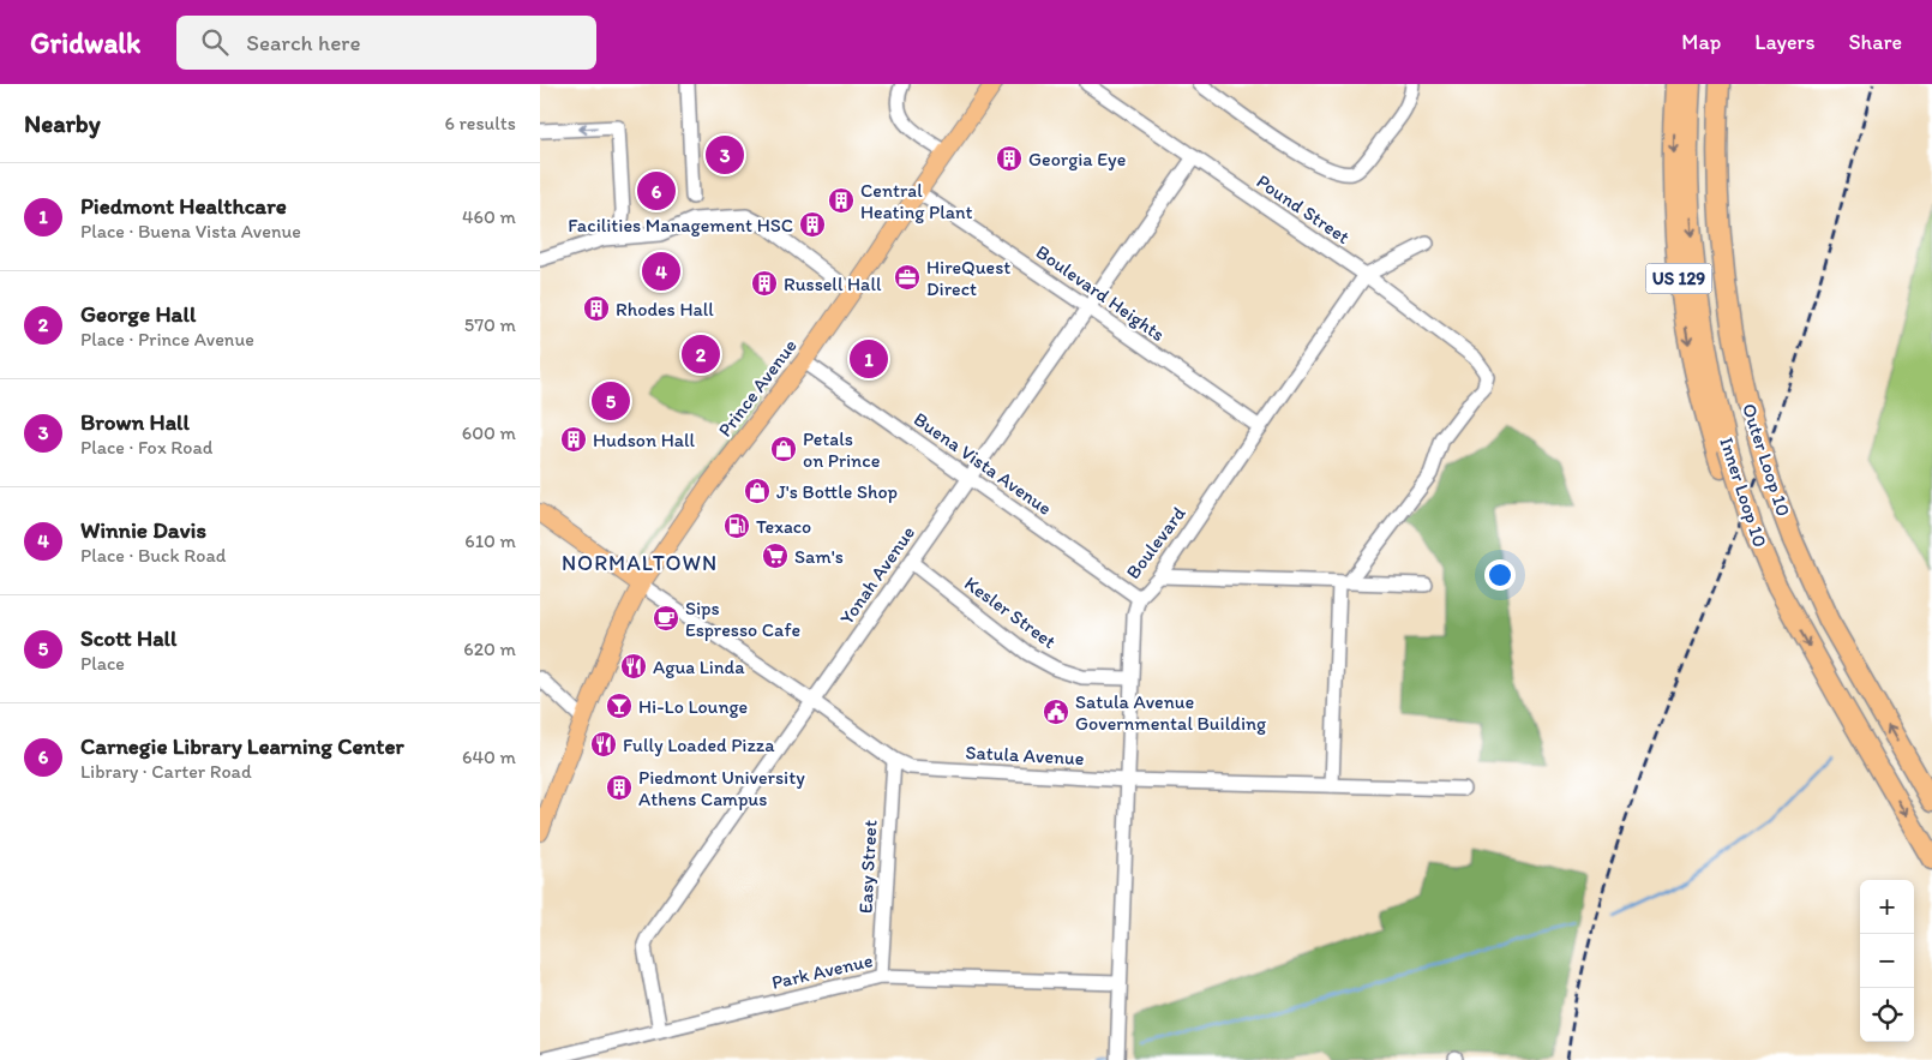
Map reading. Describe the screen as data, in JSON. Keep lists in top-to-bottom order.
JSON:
{
  "streets": {
    "highway": ["US 129", "Outer Loop 10", "Inner Loop 10"],
    "main road": ["Prince Avenue"],
    "street": [
      "Pound Street",
      "Boulevard Heights",
      "Buena Vista Avenue",
      "Boulevard",
      "Yonah Avenue",
      "Kesler Street",
      "Satula Avenue",
      "Easy Street",
      "Park Avenue"
    ]
  },
  "crossings": [
    ["Pound Street", "Boulevard"],
    ["Pound Street", "Yonah Avenue"],
    ["US 129", "Inner Loop 10"],
    ["Boulevard Heights", "Prince Avenue"],
    ["Boulevard Heights", "Boulevard"],
    ["Boulevard Heights", "Yonah Avenue"],
    ["Prince Avenue", "Buena Vista Avenue"],
    ["Prince Avenue", "Satula Avenue"],
    ["Buena Vista Avenue", "Boulevard"],
    ["Buena Vista Avenue", "Yonah Avenue"],
    ["Boulevard", "Kesler Street"],
    ["Boulevard", "Satula Avenue"],
    ["Boulevard", "Park Avenue"],
    ["Yonah Avenue", "Kesler Street"],
    ["Yonah Avenue", "Satula Avenue"],
    ["Yonah Avenue", "Park Avenue"],
    ["Satula Avenue", "Easy Street"],
    ["Easy Street", "Park Avenue"]
  ],
  "districts": ["NORMALTOWN"],
  "places": {
    "building": [
      "Georgia Eye",
      "Central Heating Plant",
      "Facilities Management HSC",
      "Russell Hall",
      "Rhodes Hall",
      "Hudson Hall",
      "Piedmont University Athens Campus"
    ],
    "office": ["HireQuest Direct"],
    "shop": ["Petals on Prince", "J's Bottle Shop"],
    "fuel station": ["Texaco"],
    "supermarket": ["Sam's"],
    "cafe": ["Sips Espresso Cafe"],
    "restaurant": ["Agua Linda", "Fully Loaded Pizza"],
    "bar": ["Hi-Lo Lounge"],
    "public building": ["Satula Avenue Governmental Building"]
  },
  "page": {
    "header": "Gridwalk",
    "search": "Search here",
    "nav": ["Map", "Layers", "Share"],
    "heading": ["Nearby", "6 results"],
    "pins": [
      "3",
      "6",
      "4",
      "2",
      "1",
      "5"
    ],
    "list": [
      {
        "mark": "1",
        "name": "Piedmont Healthcare",
        "note": "Place · Buena Vista Avenue",
        "value": "460 m"
      },
      {
        "mark": "2",
        "name": "George Hall",
        "note": "Place · Prince Avenue",
        "value": "570 m"
      },
      {
        "mark": "3",
        "name": "Brown Hall",
        "note": "Place · Fox Road",
        "value": "600 m"
      },
      {
        "mark": "4",
        "name": "Winnie Davis",
        "note": "Place · Buck Road",
        "value": "610 m"
      },
      {
        "mark": "5",
        "name": "Scott Hall",
        "note": "Place",
        "value": "620 m"
      },
      {
        "mark": "6",
        "name": "Carnegie Library Learning Center",
        "note": "Library · Carter Road",
        "value": "640 m"
      }
    ],
    "map_buttons": ["+", "−"]
  }
}
